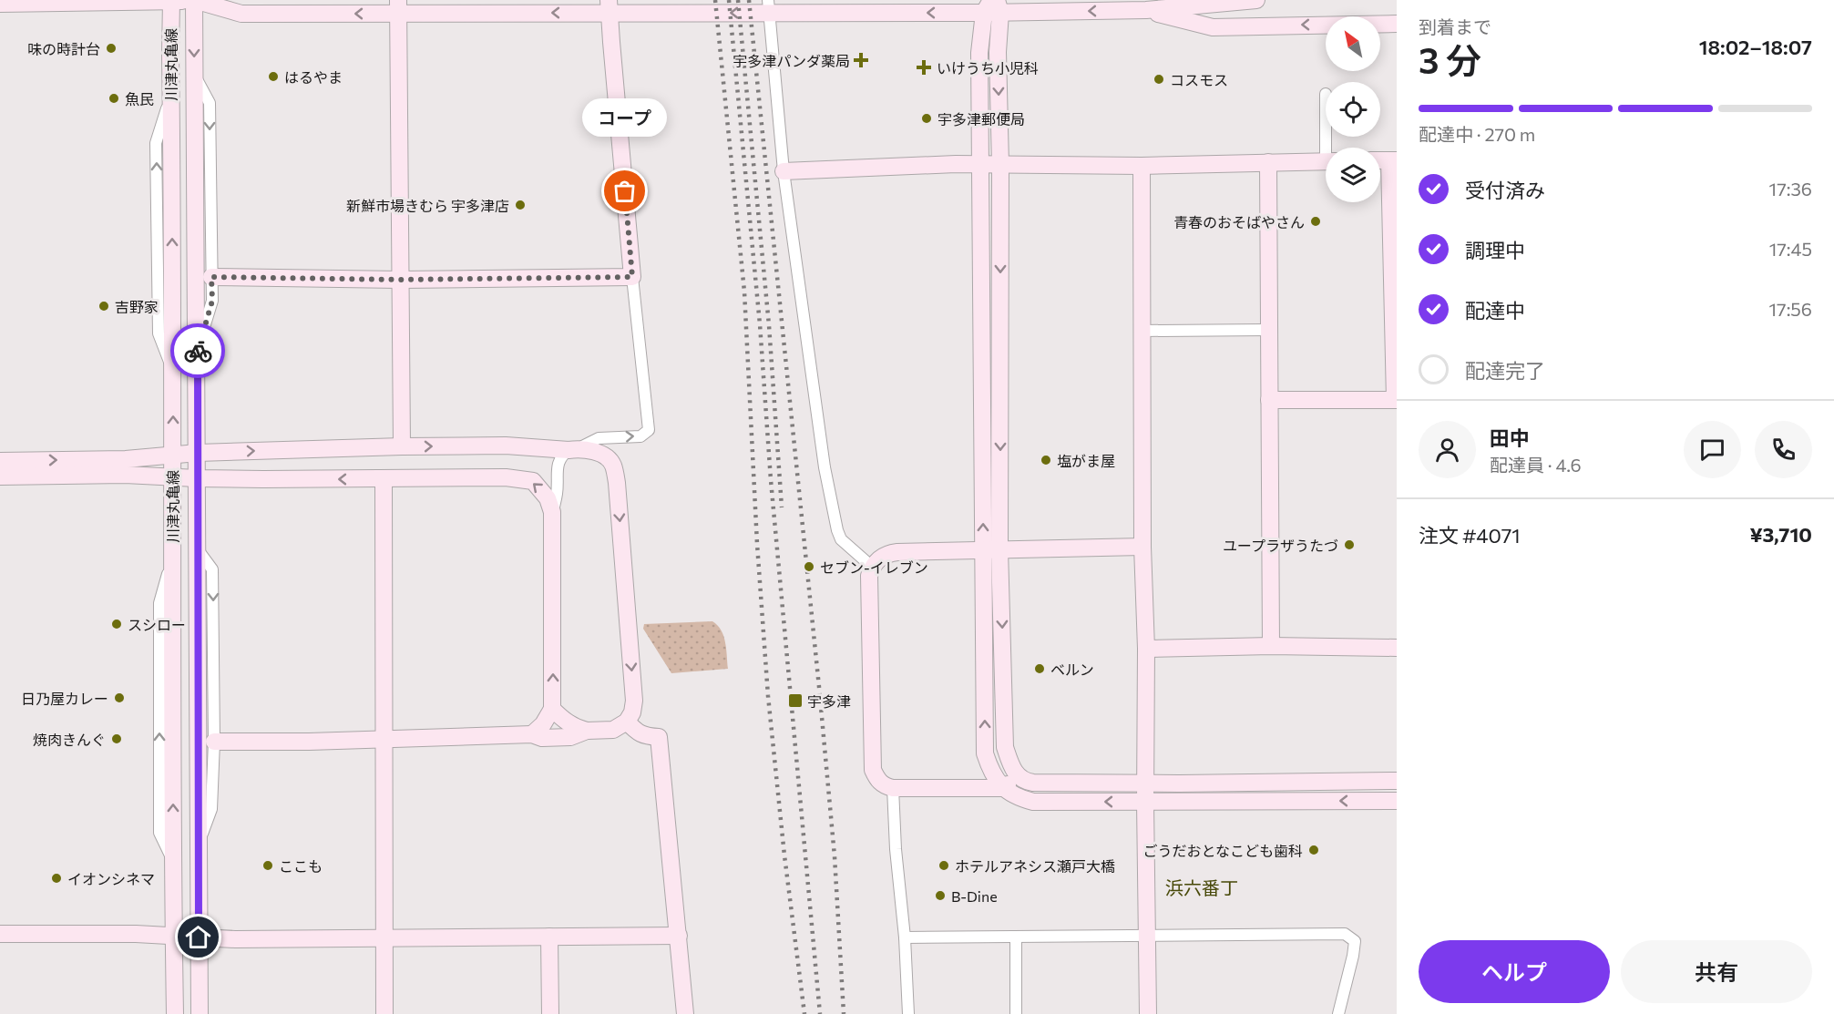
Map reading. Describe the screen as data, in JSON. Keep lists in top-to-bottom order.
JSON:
{
  "streets": {
    "street": ["川津丸亀線"]
  },
  "districts": ["浜六番丁"],
  "places": {
    "other": [
      "味の時計台",
      "はるやま",
      "コスモス",
      "魚民",
      "宇多津郵便局",
      "コープ",
      "新鮮市場きむら 宇多津店",
      "青春のおそばやさん",
      "吉野家",
      "塩がま屋",
      "ユープラザうたづ",
      "セブン-イレブン",
      "スシロー",
      "ベルン",
      "日乃屋カレー",
      "焼肉きんぐ",
      "ごうだおとなこども歯科",
      "ここも",
      "ホテルアネシス瀬戸大橋",
      "イオンシネマ",
      "B-Dine"
    ],
    "health": ["宇多津パンダ薬局", "いけうち小児科"],
    "transit": ["宇多津"]
  },
  "north": "top left",
  "page": {
    "heading": ["3 分", "到着まで", "18:02–18:07"],
    "panel": [
      "田中",
      "配達員 · 4.6",
      "注文 #4071",
      "¥3,710"
    ],
    "bar": "配達中 · 270 m",
    "bubble": "コープ",
    "list": [
      ["受付済み", "17:36"],
      ["調理中", "17:45"],
      ["配達中", "17:56"],
      "配達完了"
    ],
    "buttons": ["ヘルプ", "共有"]
  }
}
